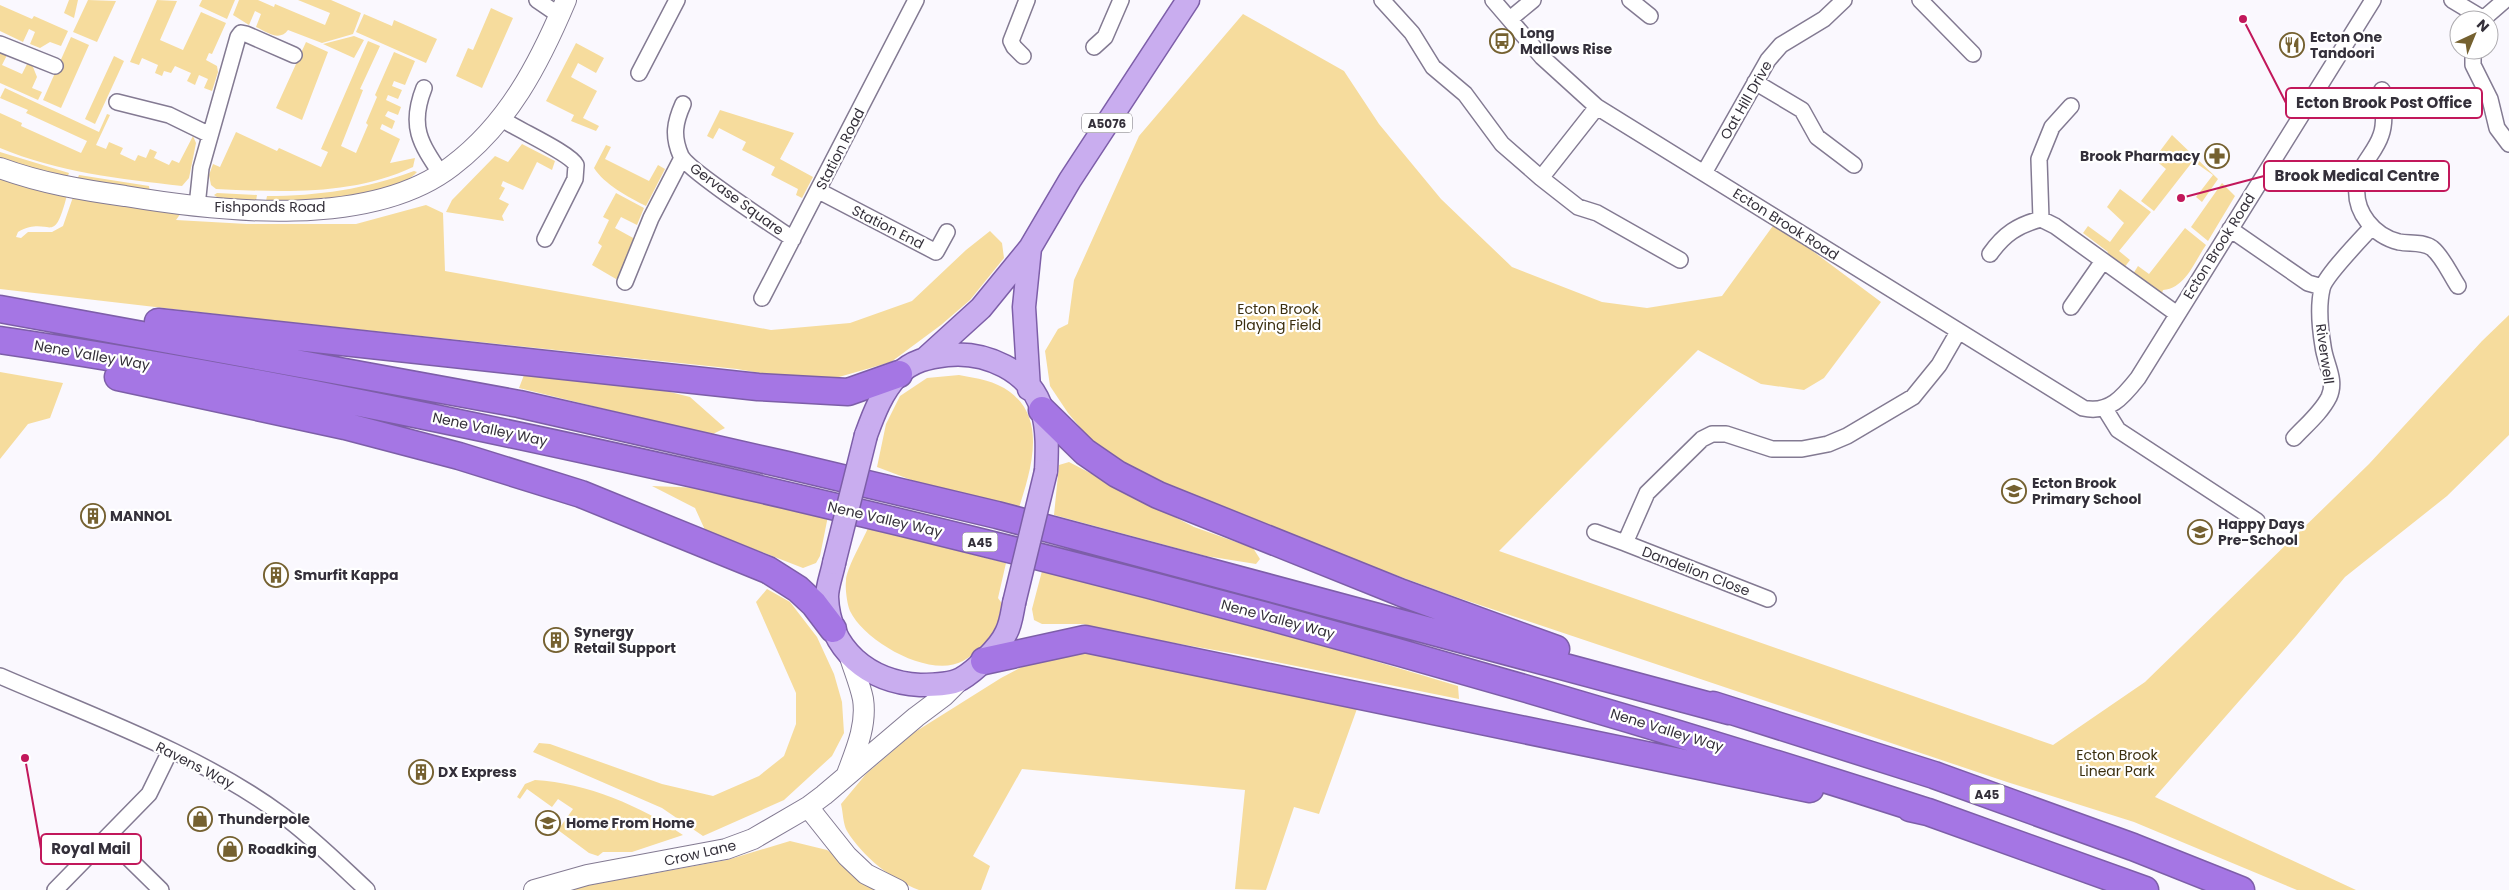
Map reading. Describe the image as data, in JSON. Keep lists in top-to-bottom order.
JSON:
{
  "streets": {
    "highway": ["Nene Valley Way", "A45"],
    "main road": ["A5076"],
    "street": [
      "Oat Hill Drive",
      "Station Road",
      "Gervase Square",
      "Fishponds Road",
      "Ecton Brook Road",
      "Station End",
      "Riverwell",
      "Dandelion Close",
      "Ravens Way",
      "Crow Lane"
    ]
  },
  "crossings": [
    ["Oat Hill Drive", "Ecton Brook Road"],
    ["Station Road", "Gervase Square"],
    ["Station Road", "Station End"],
    ["Ecton Brook Road", "Dandelion Close"],
    ["Nene Valley Way", "A45"]
  ],
  "parks": ["Ecton Brook Playing Field", "Ecton Brook Linear Park"],
  "places": {
    "other": ["Ecton Brook Post Office", "Brook Medical Centre", "Royal Mail"],
    "bus stop": ["Long Mallows Rise"],
    "restaurant": ["Ecton One Tandoori"],
    "pharmacy": ["Brook Pharmacy"],
    "school or university": ["Ecton Brook Primary School", "Happy Days Pre-School", "Home From Home"],
    "building": [
      "MANNOL",
      "Smurfit Kappa",
      "Synergy Retail Support",
      "DX Express"
    ],
    "shop": ["Thunderpole", "Roadking"]
  },
  "north": "top right"
}
